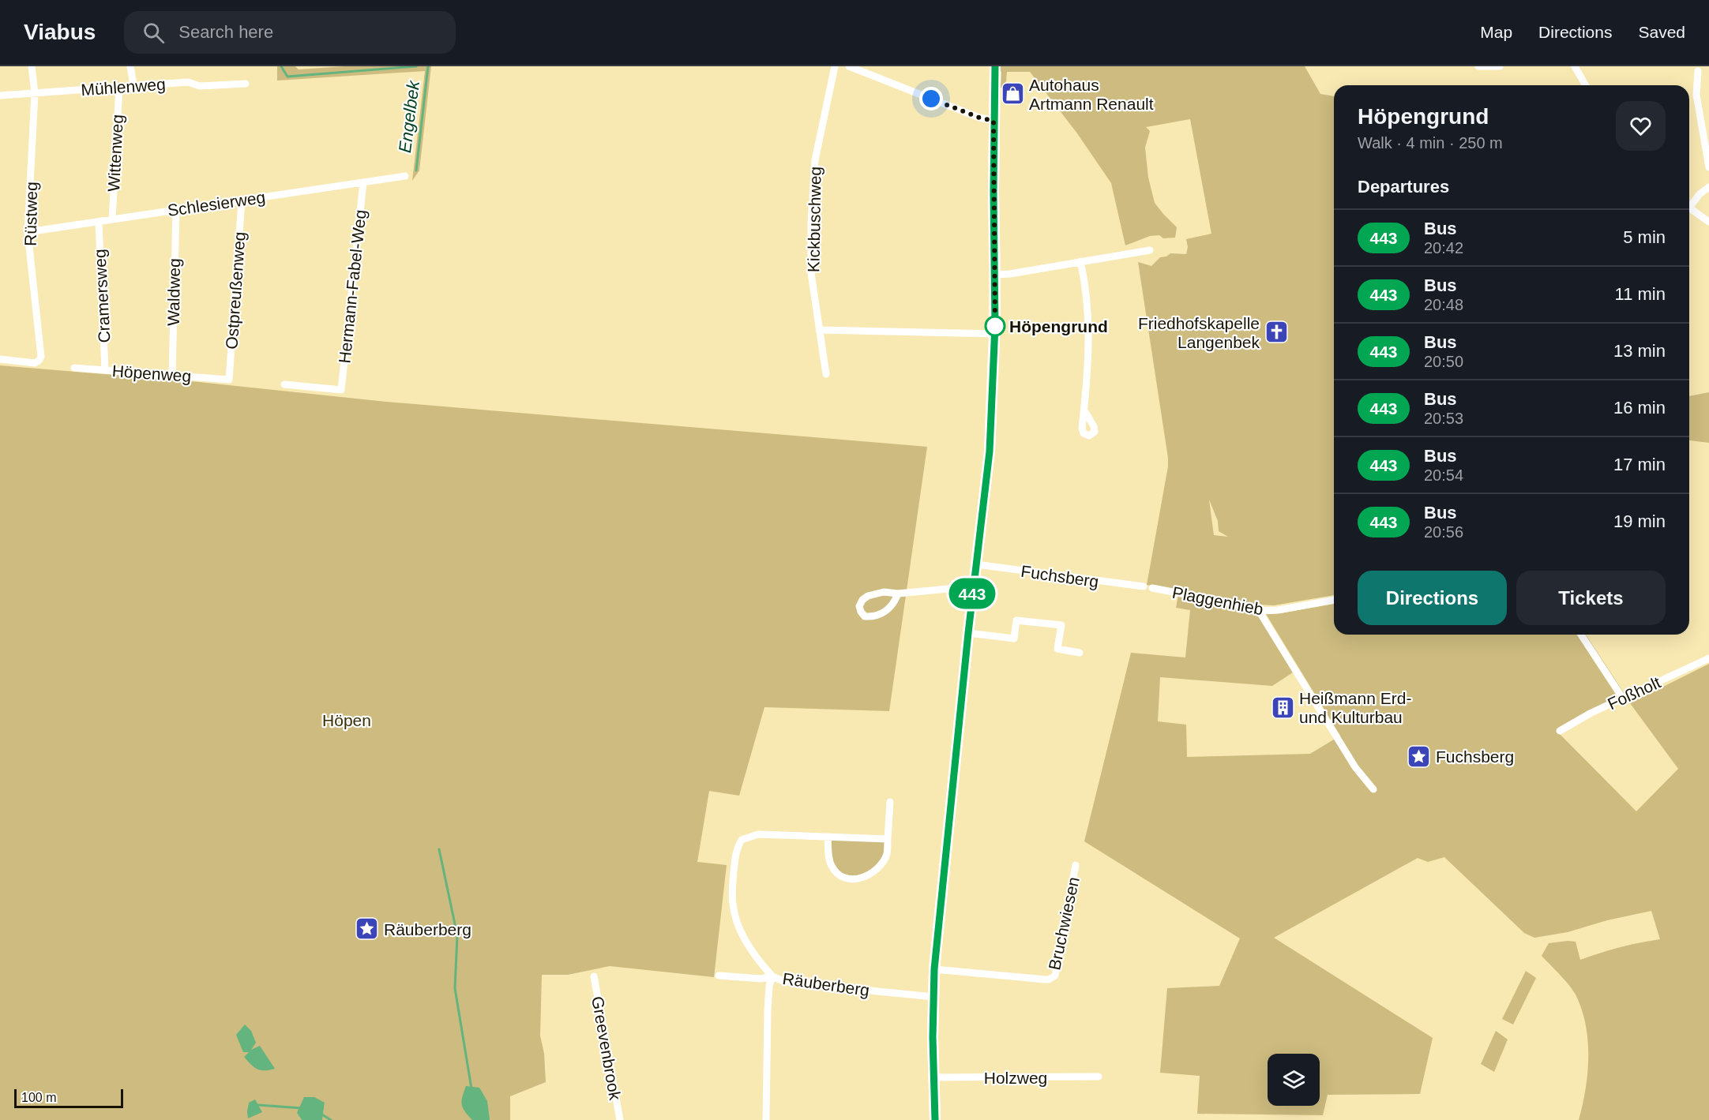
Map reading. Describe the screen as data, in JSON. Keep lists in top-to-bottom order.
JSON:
{
  "streets": {
    "street": [
      "Mühlenweg",
      "Wittenweg",
      "Schlesierweg",
      "Rüstweg",
      "Kickbuschweg",
      "Hermann-Fabel-Weg",
      "Ostpreußenweg",
      "Waldweg",
      "Cramersweg",
      "Höpenweg",
      "Fuchsberg",
      "Plaggenhieb",
      "Foßholt",
      "Bruchwiesen",
      "Räuberberg",
      "Greevenbrook",
      "Holzweg"
    ]
  },
  "crossings": [
    ["Mühlenweg", "Wittenweg"],
    ["Mühlenweg", "Rüstweg"],
    ["Wittenweg", "Schlesierweg"],
    ["Schlesierweg", "Rüstweg"],
    ["Schlesierweg", "Hermann-Fabel-Weg"],
    ["Schlesierweg", "Ostpreußenweg"],
    ["Schlesierweg", "Waldweg"],
    ["Schlesierweg", "Cramersweg"],
    ["Ostpreußenweg", "Höpenweg"],
    ["Waldweg", "Höpenweg"],
    ["Cramersweg", "Höpenweg"]
  ],
  "water": ["Engelbek"],
  "parks": ["Höpen"],
  "places": {
    "shop": ["Autohaus Artmann Renault"],
    "other": ["Höpengrund"],
    "church": ["Friedhofskapelle Langenbek"],
    "building": ["Heißmann Erd- und Kulturbau"],
    "place": ["Fuchsberg", "Räuberberg"]
  },
  "lines": ["bus line 443"],
  "scale_bar": "100 m",
  "page": {
    "header": "Viabus",
    "search": "Search here",
    "nav": ["Map", "Directions", "Saved"],
    "on_map": "443",
    "heading": [
      ["Höpengrund", "Walk · 4 min · 250 m"],
      "Departures"
    ],
    "list": [
      {
        "mark": "443",
        "name": "Bus",
        "note": "20:42",
        "value": "5 min"
      },
      {
        "mark": "443",
        "name": "Bus",
        "note": "20:48",
        "value": "11 min"
      },
      {
        "mark": "443",
        "name": "Bus",
        "note": "20:50",
        "value": "13 min"
      },
      {
        "mark": "443",
        "name": "Bus",
        "note": "20:53",
        "value": "16 min"
      },
      {
        "mark": "443",
        "name": "Bus",
        "note": "20:54",
        "value": "17 min"
      },
      {
        "mark": "443",
        "name": "Bus",
        "note": "20:56",
        "value": "19 min"
      }
    ],
    "buttons": ["Directions", "Tickets"],
    "scale": "100 m"
  }
}
